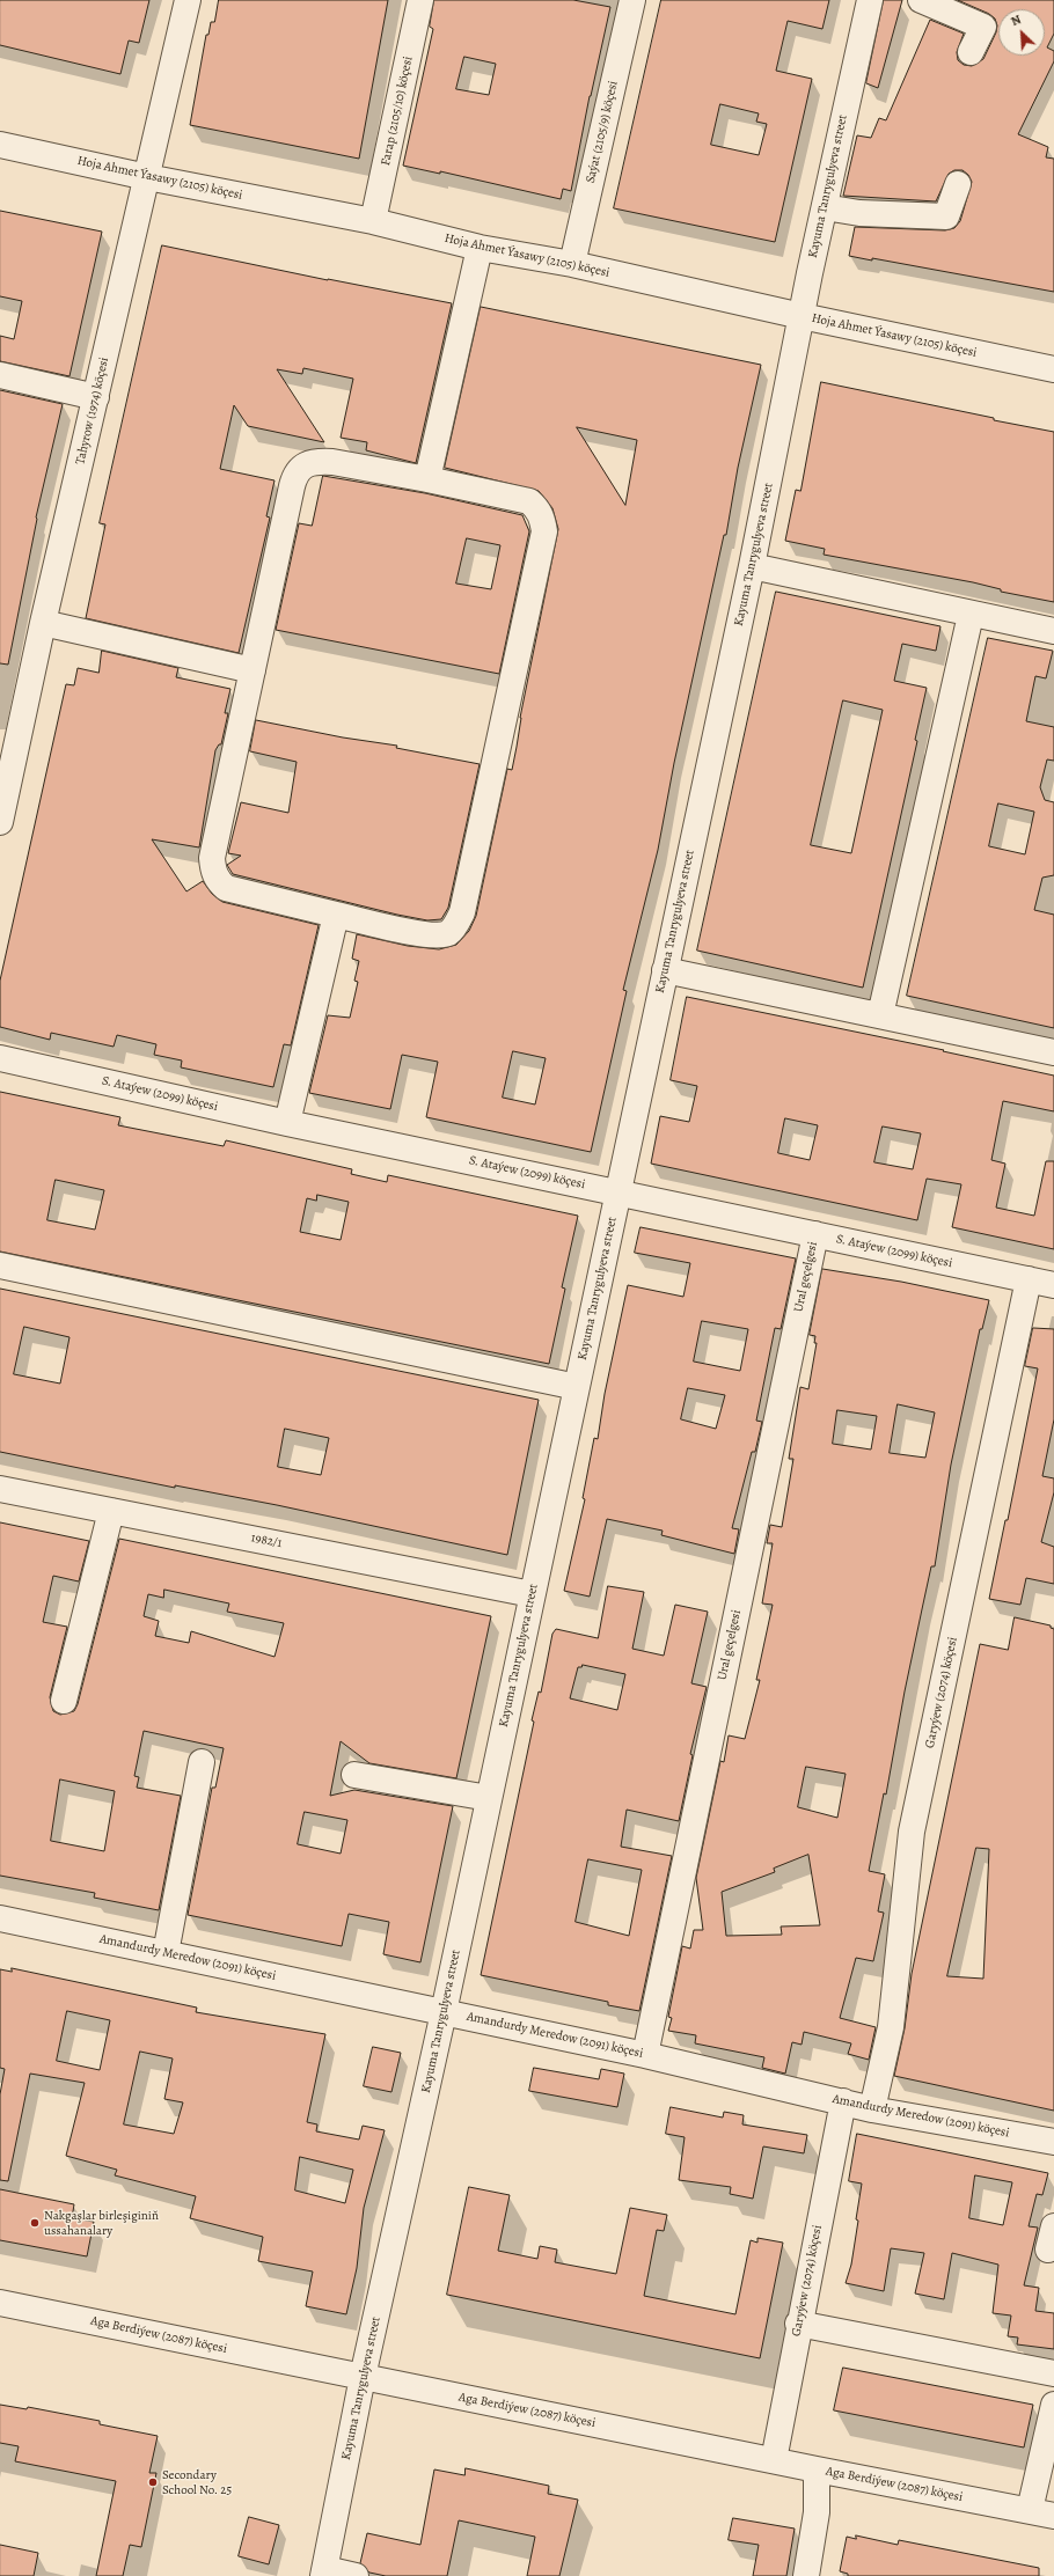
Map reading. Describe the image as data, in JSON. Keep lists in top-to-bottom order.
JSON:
{
  "streets": {
    "street": [
      "Farap (2105/10) köçesi",
      "Saýat (2105/9) köçesi",
      "Hoja Ahmet Ýasawy (2105) köçesi",
      "Kayuma Tanrygulyeva street",
      "Tahyrow (1974) köçesi",
      "S. Ataýew (2099) köçesi",
      "Ural geçelgesi",
      "1982/1",
      "Garyýew (2074) köçesi",
      "Amandurdy Meredow (2091) köçesi",
      "Aga Berdiýew (2087) köçesi"
    ]
  },
  "crossings": [
    ["Farap (2105/10) köçesi", "Hoja Ahmet Ýasawy (2105) köçesi"],
    ["Saýat (2105/9) köçesi", "Hoja Ahmet Ýasawy (2105) köçesi"],
    ["Hoja Ahmet Ýasawy (2105) köçesi", "Kayuma Tanrygulyeva street"],
    ["Hoja Ahmet Ýasawy (2105) köçesi", "Tahyrow (1974) köçesi"],
    ["Kayuma Tanrygulyeva street", "S. Ataýew (2099) köçesi"],
    ["Kayuma Tanrygulyeva street", "1982/1"],
    ["Kayuma Tanrygulyeva street", "Amandurdy Meredow (2091) köçesi"],
    ["Kayuma Tanrygulyeva street", "Aga Berdiýew (2087) köçesi"],
    ["S. Ataýew (2099) köçesi", "Ural geçelgesi"],
    ["S. Ataýew (2099) köçesi", "Garyýew (2074) köçesi"],
    ["Ural geçelgesi", "Amandurdy Meredow (2091) köçesi"],
    ["Garyýew (2074) köçesi", "Amandurdy Meredow (2091) köçesi"],
    ["Garyýew (2074) köçesi", "Aga Berdiýew (2087) köçesi"]
  ],
  "places": ["Nakgaşlar birleşiginiň ussahanalary", "Secondary School No. 25"],
  "north": "top left"
}
